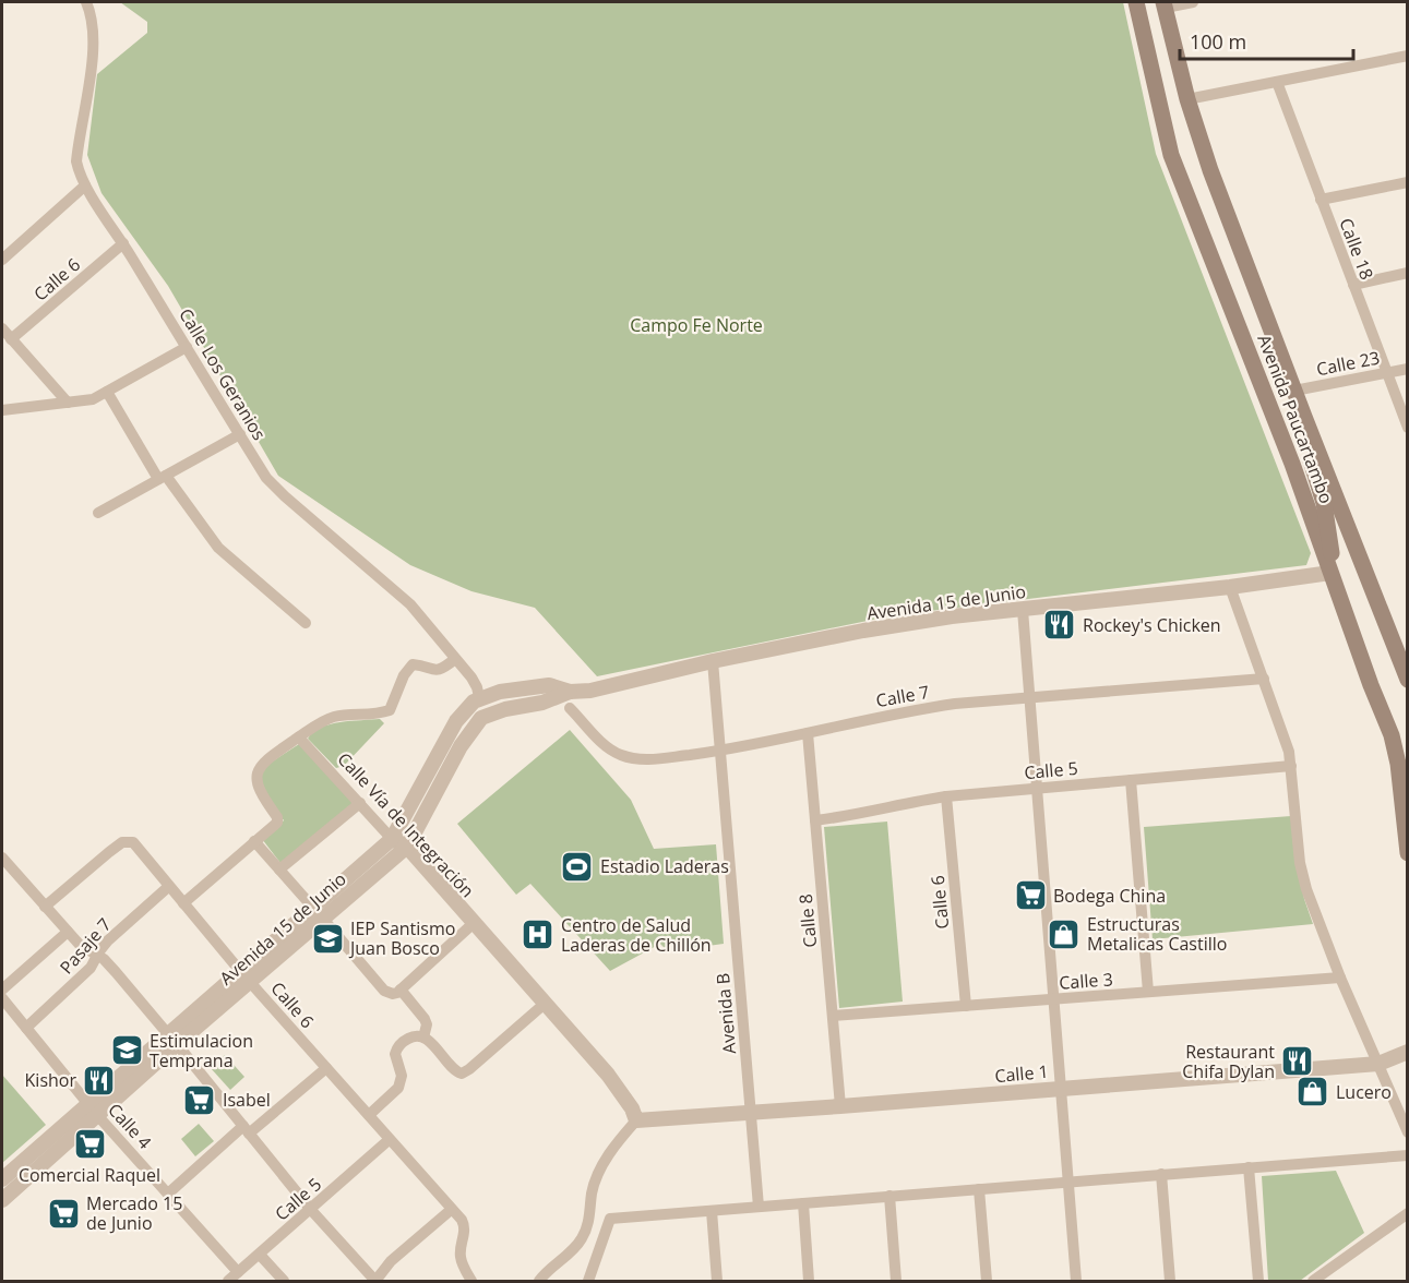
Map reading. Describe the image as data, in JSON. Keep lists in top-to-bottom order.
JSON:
{
  "streets": {
    "main road": ["Avenida Paucartambo"],
    "street": [
      "Calle 18",
      "Calle 6",
      "Calle 23",
      "Calle Los Geranios",
      "Avenida 15 de Junio",
      "Calle 7",
      "Calle 5",
      "Calle Vía de Integración",
      "Calle 8",
      "Pasaje 7",
      "Calle 3",
      "Avenida B",
      "Calle 1",
      "Calle 4"
    ]
  },
  "crossings": [
    ["Calle 18", "Calle 23"],
    ["Calle 6", "Calle Los Geranios"],
    ["Calle 6", "Avenida 15 de Junio"],
    ["Calle 6", "Calle 5"],
    ["Calle 6", "Pasaje 7"],
    ["Calle 6", "Calle 3"],
    ["Calle 23", "Avenida Paucartambo"],
    ["Calle Los Geranios", "Avenida 15 de Junio"],
    ["Avenida Paucartambo", "Avenida 15 de Junio"],
    ["Avenida 15 de Junio", "Calle Vía de Integración"],
    ["Avenida 15 de Junio", "Avenida B"],
    ["Avenida 15 de Junio", "Calle 4"],
    ["Calle 7", "Calle 8"],
    ["Calle 7", "Avenida B"],
    ["Calle 5", "Calle 8"],
    ["Calle 5", "Calle 4"],
    ["Calle Vía de Integración", "Calle 1"],
    ["Calle 8", "Calle 3"],
    ["Calle 8", "Calle 1"],
    ["Pasaje 7", "Calle 4"],
    ["Avenida B", "Calle 1"]
  ],
  "parks": ["Campo Fe Norte"],
  "places": {
    "restaurant": ["Rockey's Chicken", "Restaurant Chifa Dylan", "Kishor"],
    "sports": ["Estadio Laderas"],
    "supermarket": [
      "Bodega China",
      "Isabel",
      "Comercial Raquel",
      "Mercado 15 de Junio"
    ],
    "shop": ["Estructuras Metalicas Castillo", "Lucero"],
    "hospital": ["Centro de Salud Laderas de Chillón"],
    "school or university": ["IEP Santismo Juan Bosco", "Estimulacion Temprana"]
  },
  "scale_bar": "100 m"
}
